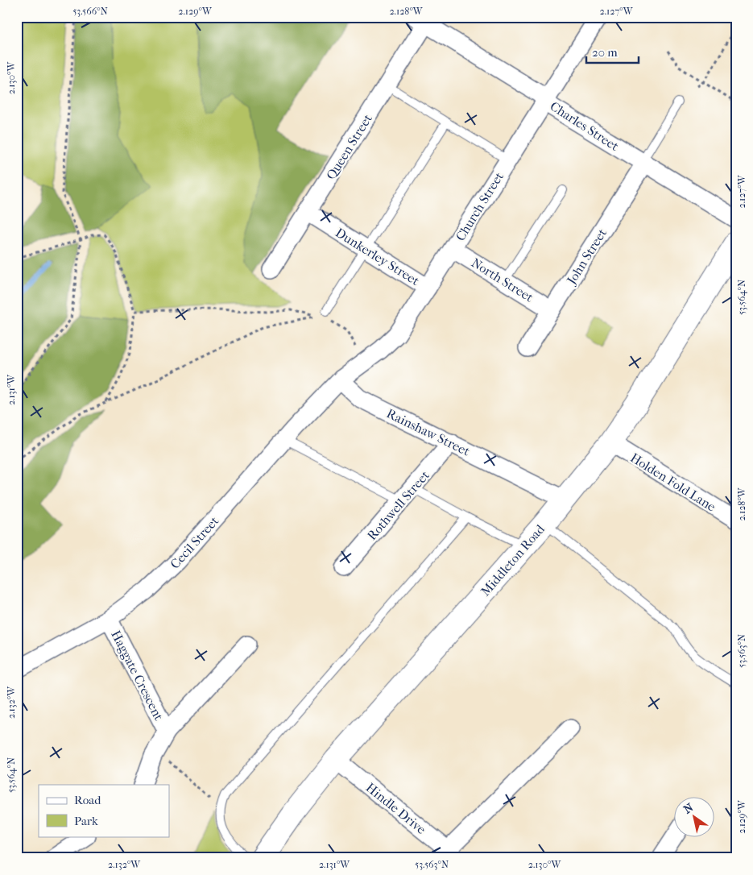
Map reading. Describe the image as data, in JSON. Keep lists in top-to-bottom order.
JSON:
{
  "streets": {
    "main road": ["Middleton Road"],
    "street": [
      "Charles Street",
      "Queen Street",
      "Church Street",
      "Dunkerley Street",
      "John Street",
      "North Street",
      "Rainshaw Street",
      "Holden Fold Lane",
      "Rothwell Street",
      "Cecil Street",
      "Haggate Crescent",
      "Hindle Drive"
    ]
  },
  "crossings": [
    ["Charles Street", "Queen Street"],
    ["Charles Street", "Church Street"],
    ["Charles Street", "John Street"],
    ["Queen Street", "Dunkerley Street"],
    ["Church Street", "Dunkerley Street"],
    ["Church Street", "North Street"],
    ["Church Street", "Rainshaw Street"],
    ["Church Street", "Cecil Street"],
    ["John Street", "North Street"],
    ["Rainshaw Street", "Rothwell Street"],
    ["Rainshaw Street", "Cecil Street"],
    ["Rainshaw Street", "Middleton Road"],
    ["Holden Fold Lane", "Middleton Road"],
    ["Cecil Street", "Haggate Crescent"],
    ["Middleton Road", "Hindle Drive"]
  ],
  "legend": ["Road", "Park"],
  "scale_bar": "20 m",
  "north": "top left",
  "coordinates": [
    "53.566°N",
    "2.129°W",
    "2.128°W",
    "2.127°W",
    "2.130°W",
    "53.564°N",
    "2.131°W",
    "53.563°N",
    "2.132°W"
  ]
}
